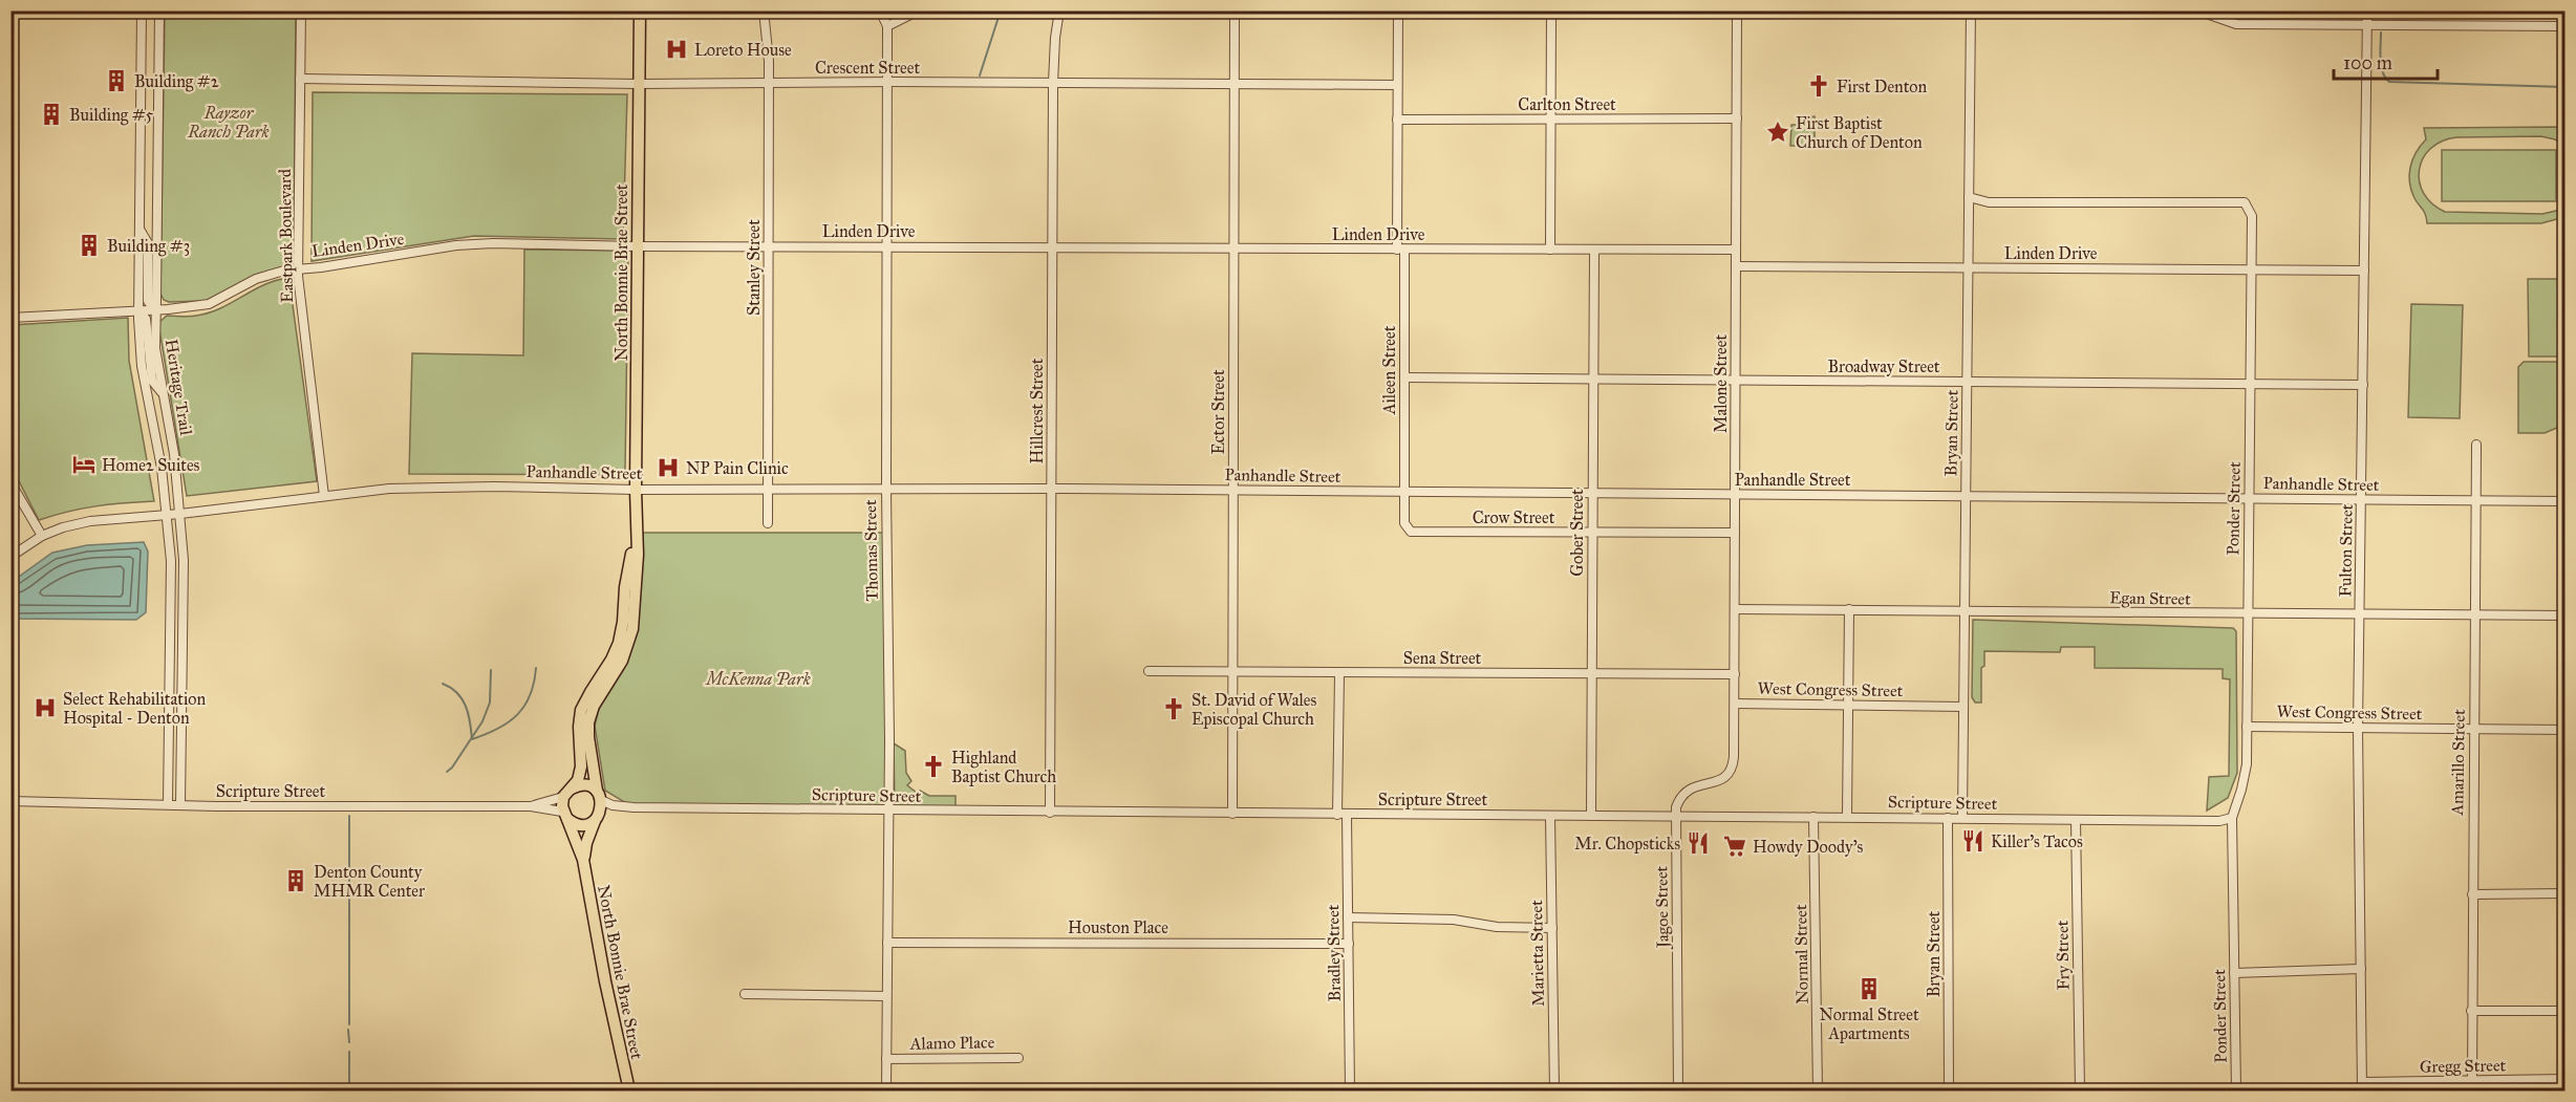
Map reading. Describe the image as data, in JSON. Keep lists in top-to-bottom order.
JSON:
{
  "streets": {
    "main road": ["North Bonnie Brae Street"],
    "street": [
      "Crescent Street",
      "Carlton Street",
      "Linden Drive",
      "Eastpark Boulevard",
      "Stanley Street",
      "Broadway Street",
      "Aileen Street",
      "Malone Street",
      "Heritage Trail",
      "Hillcrest Street",
      "Ector Street",
      "Bryan Street",
      "Panhandle Street",
      "Ponder Street",
      "Crow Street",
      "Gober Street",
      "Thomas Street",
      "Fulton Street",
      "Egan Street",
      "Sena Street",
      "West Congress Street",
      "Amarillo Street",
      "Scripture Street",
      "Jagoe Street",
      "Houston Place",
      "Bradley Street",
      "Marietta Street",
      "Normal Street",
      "Fry Street",
      "Alamo Place",
      "Gregg Street"
    ]
  },
  "crossings": [
    ["Crescent Street", "Eastpark Boulevard"],
    ["Crescent Street", "Stanley Street"],
    ["Crescent Street", "North Bonnie Brae Street"],
    ["Crescent Street", "Aileen Street"],
    ["Crescent Street", "Hillcrest Street"],
    ["Crescent Street", "Ector Street"],
    ["Crescent Street", "Thomas Street"],
    ["Carlton Street", "Aileen Street"],
    ["Carlton Street", "Malone Street"],
    ["Linden Drive", "Eastpark Boulevard"],
    ["Linden Drive", "Stanley Street"],
    ["Linden Drive", "North Bonnie Brae Street"],
    ["Linden Drive", "Aileen Street"],
    ["Linden Drive", "Malone Street"],
    ["Linden Drive", "Heritage Trail"],
    ["Linden Drive", "Hillcrest Street"],
    ["Linden Drive", "Ector Street"],
    ["Linden Drive", "Bryan Street"],
    ["Linden Drive", "Ponder Street"],
    ["Linden Drive", "Gober Street"],
    ["Linden Drive", "Thomas Street"],
    ["Linden Drive", "Fulton Street"],
    ["Eastpark Boulevard", "Panhandle Street"],
    ["Stanley Street", "Panhandle Street"],
    ["North Bonnie Brae Street", "Panhandle Street"],
    ["North Bonnie Brae Street", "Scripture Street"],
    ["Broadway Street", "Aileen Street"],
    ["Broadway Street", "Malone Street"],
    ["Broadway Street", "Bryan Street"],
    ["Broadway Street", "Ponder Street"],
    ["Broadway Street", "Gober Street"],
    ["Broadway Street", "Fulton Street"],
    ["Aileen Street", "Panhandle Street"],
    ["Aileen Street", "Crow Street"],
    ["Malone Street", "Panhandle Street"],
    ["Malone Street", "Crow Street"],
    ["Malone Street", "Egan Street"],
    ["Malone Street", "Sena Street"],
    ["Malone Street", "West Congress Street"],
    ["Malone Street", "Scripture Street"],
    ["Malone Street", "Jagoe Street"],
    ["Heritage Trail", "Panhandle Street"],
    ["Heritage Trail", "Scripture Street"],
    ["Hillcrest Street", "Panhandle Street"],
    ["Hillcrest Street", "Scripture Street"],
    ["Ector Street", "Panhandle Street"],
    ["Ector Street", "Sena Street"],
    ["Ector Street", "Scripture Street"],
    ["Bryan Street", "Panhandle Street"],
    ["Bryan Street", "Ponder Street"],
    ["Bryan Street", "Egan Street"],
    ["Bryan Street", "West Congress Street"],
    ["Bryan Street", "Scripture Street"],
    ["Panhandle Street", "Ponder Street"],
    ["Panhandle Street", "Crow Street"],
    ["Panhandle Street", "Gober Street"],
    ["Panhandle Street", "Thomas Street"],
    ["Panhandle Street", "Fulton Street"],
    ["Panhandle Street", "Amarillo Street"],
    ["Ponder Street", "Egan Street"],
    ["Ponder Street", "West Congress Street"],
    ["Ponder Street", "Scripture Street"],
    ["Crow Street", "Gober Street"],
    ["Gober Street", "Sena Street"],
    ["Gober Street", "Scripture Street"],
    ["Thomas Street", "Scripture Street"],
    ["Thomas Street", "Houston Place"],
    ["Thomas Street", "Alamo Place"],
    ["Fulton Street", "Egan Street"],
    ["Fulton Street", "West Congress Street"],
    ["Fulton Street", "Gregg Street"],
    ["Egan Street", "Amarillo Street"],
    ["Sena Street", "Bradley Street"],
    ["West Congress Street", "Amarillo Street"],
    ["Amarillo Street", "Gregg Street"],
    ["Scripture Street", "Jagoe Street"],
    ["Scripture Street", "Bradley Street"],
    ["Scripture Street", "Marietta Street"],
    ["Scripture Street", "Normal Street"],
    ["Scripture Street", "Fry Street"],
    ["Houston Place", "Bradley Street"]
  ],
  "parks": ["Rayzor Ranch Park", "McKenna Park"],
  "places": {
    "hospital": ["Loreto House", "NP Pain Clinic", "Select Rehabilitation Hospital - Denton"],
    "building": [
      "Building #2",
      "Building #5",
      "Building #3",
      "Denton County MHMR Center",
      "Normal Street Apartments"
    ],
    "church": ["First Denton", "St. David of Wales Episcopal Church", "Highland Baptist Church"],
    "place": ["First Baptist Church of Denton"],
    "hotel": ["Home2 Suites"],
    "restaurant": ["Killer's Tacos", "Mr. Chopsticks"],
    "supermarket": ["Howdy Doody's"]
  },
  "scale_bar": "100 m"
}
